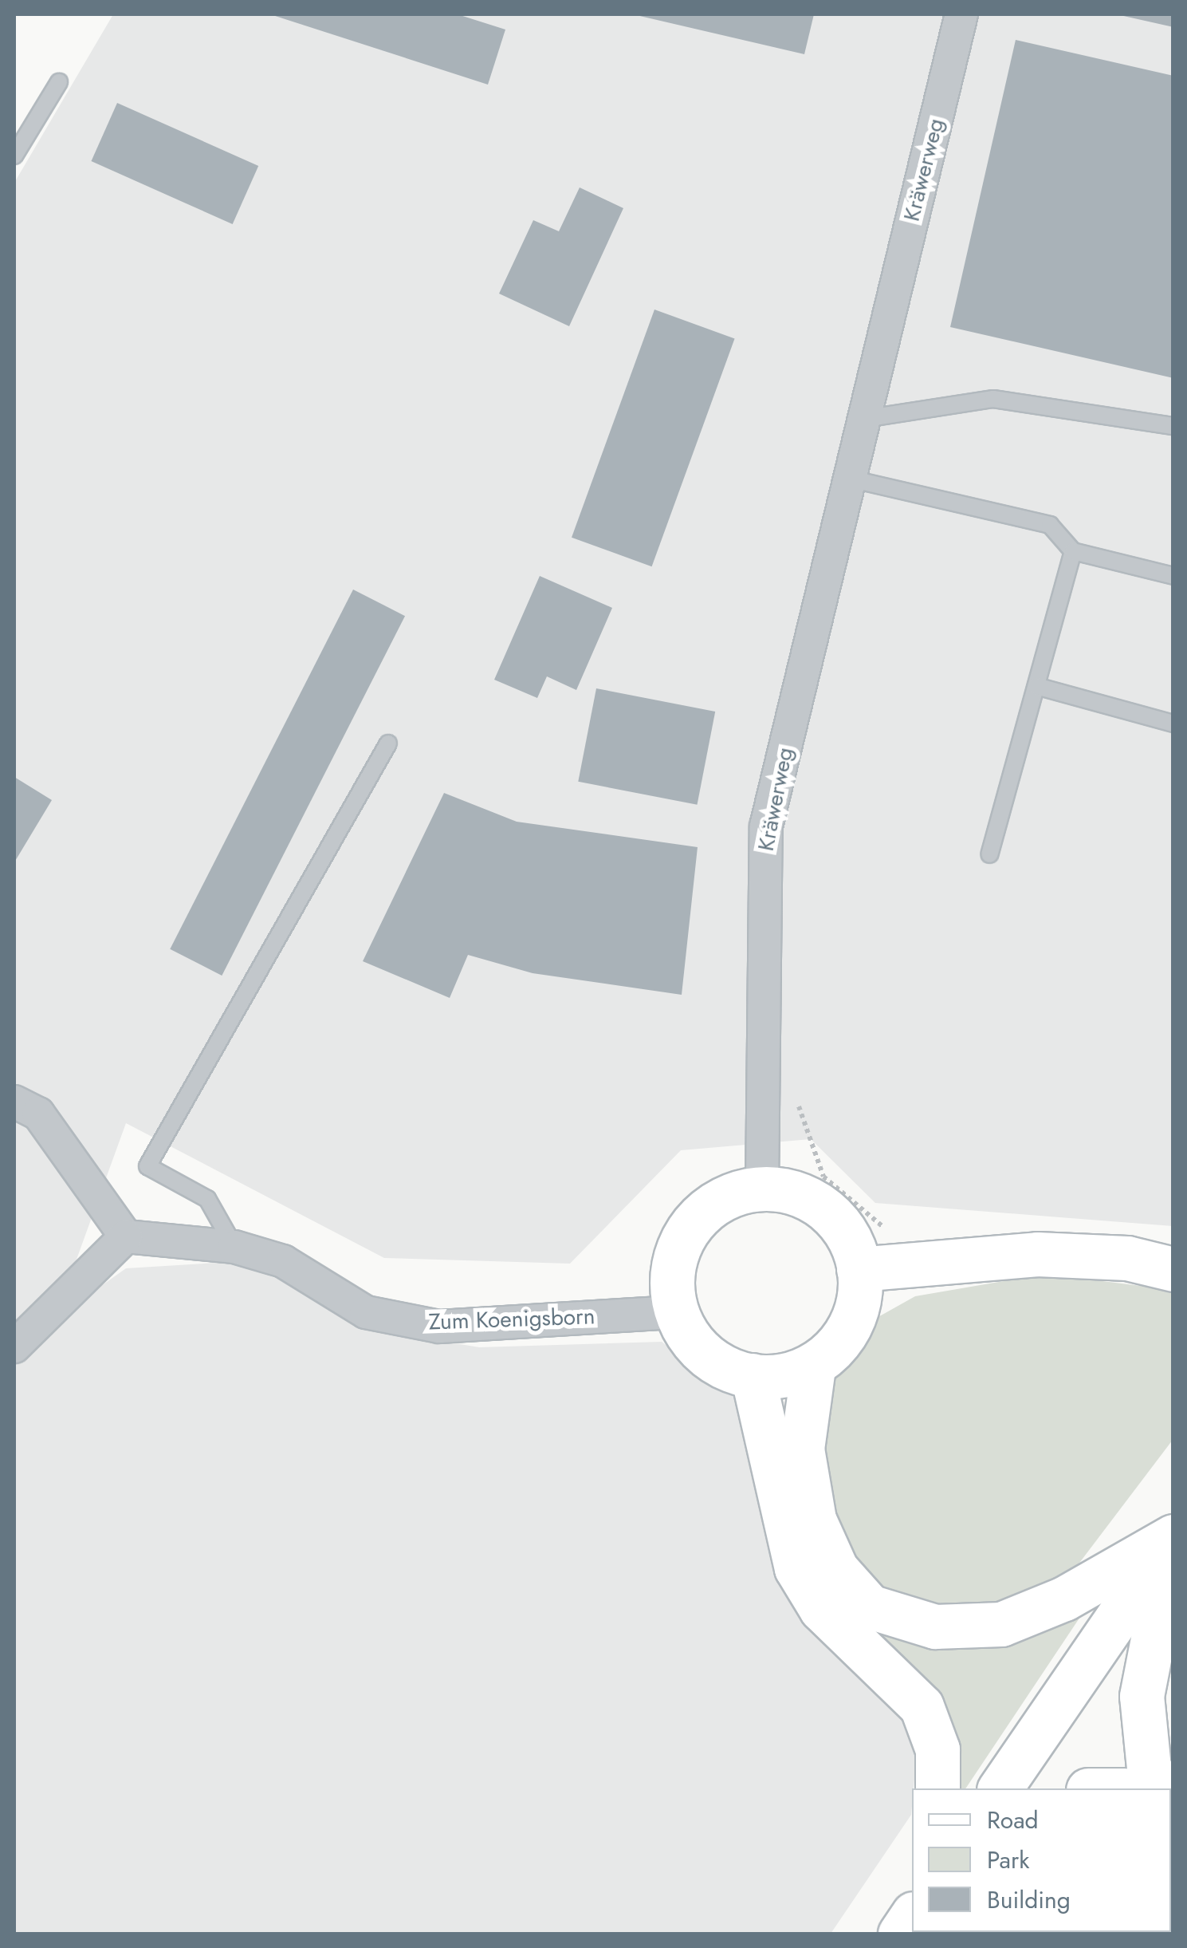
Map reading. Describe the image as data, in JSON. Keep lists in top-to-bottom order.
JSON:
{
  "streets": {
    "street": ["Kräwerweg", "Zum Koenigsborn"]
  },
  "crossings": [
    ["Kräwerweg", "Zum Koenigsborn"]
  ],
  "legend": ["Road", "Park", "Building"]
}
